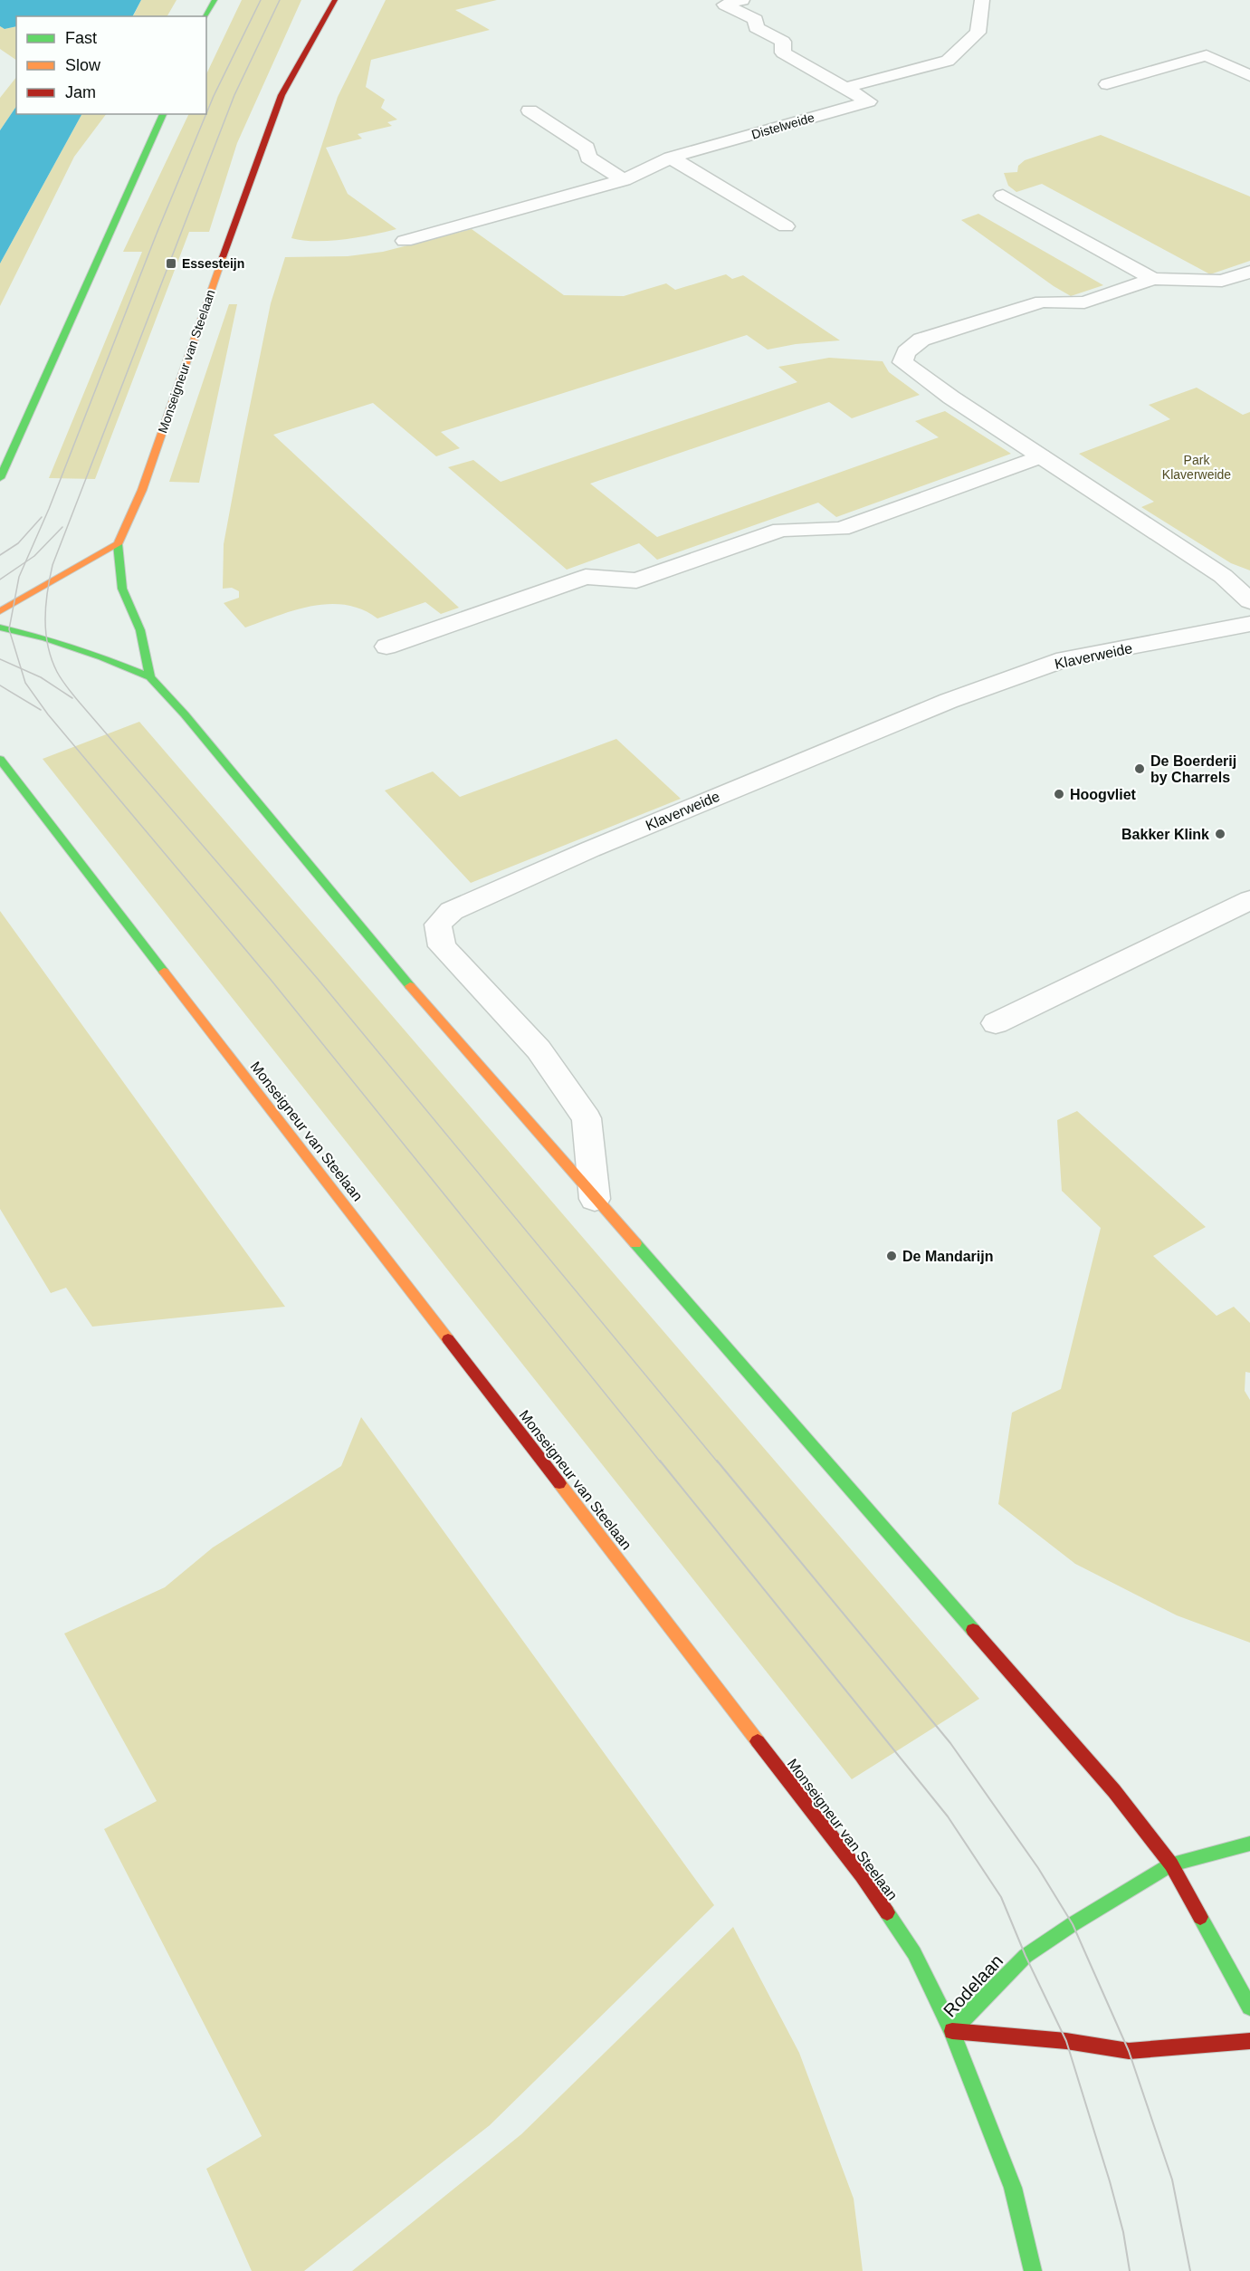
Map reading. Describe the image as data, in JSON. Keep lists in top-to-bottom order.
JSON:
{
  "streets": {
    "main road": ["Monseigneur van Steelaan", "Rodelaan"],
    "street": ["Distelweide", "Klaverweide"]
  },
  "crossings": [
    ["Monseigneur van Steelaan", "Rodelaan"]
  ],
  "parks": ["Park Klaverweide"],
  "places": {
    "transit": ["Essesteijn"],
    "other": [
      "De Boerderij by Charrels",
      "Hoogvliet",
      "Bakker Klink",
      "De Mandarijn"
    ]
  },
  "legend": ["Fast", "Slow", "Jam"]
}
